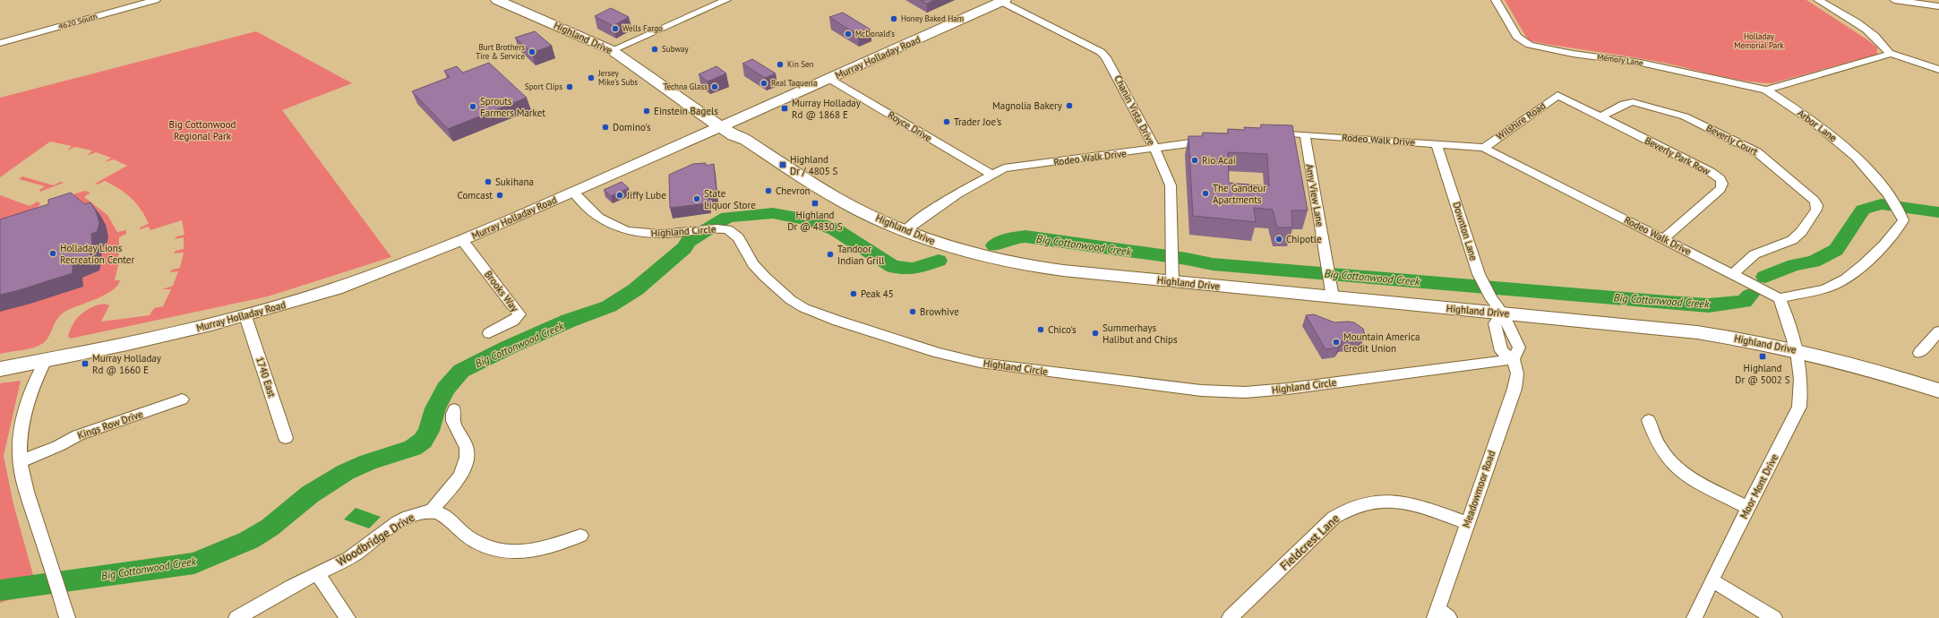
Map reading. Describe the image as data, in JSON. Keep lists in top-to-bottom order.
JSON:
{
  "streets": {
    "main road": ["Highland Drive", "Murray Holladay Road"],
    "street": [
      "4620 South",
      "Memory Lane",
      "Chanin Vista Drive",
      "Wilshire Road",
      "Arbor Lane",
      "Royce Drive",
      "Rodeo Walk Drive",
      "Beverly Court",
      "Beverly Park Row",
      "Amy View Lane",
      "Highland Circle",
      "Downton Lane",
      "Brooks Way",
      "1740 East",
      "Kings Row Drive",
      "Moor Mont Drive",
      "Meadowmoor Road",
      "Woodbridge Drive",
      "Fieldcrest Lane"
    ]
  },
  "crossings": [
    ["Highland Drive", "Murray Holladay Road"],
    ["Highland Drive", "Chanin Vista Drive"],
    ["Highland Drive", "Rodeo Walk Drive"],
    ["Highland Drive", "Amy View Lane"],
    ["Highland Drive", "Downton Lane"],
    ["Highland Drive", "Moor Mont Drive"],
    ["Murray Holladay Road", "Chanin Vista Drive"],
    ["Murray Holladay Road", "Royce Drive"],
    ["Murray Holladay Road", "Highland Circle"],
    ["Murray Holladay Road", "Brooks Way"],
    ["Murray Holladay Road", "1740 East"],
    ["Memory Lane", "Arbor Lane"],
    ["Chanin Vista Drive", "Rodeo Walk Drive"],
    ["Wilshire Road", "Rodeo Walk Drive"],
    ["Wilshire Road", "Beverly Park Row"],
    ["Arbor Lane", "Rodeo Walk Drive"],
    ["Royce Drive", "Rodeo Walk Drive"],
    ["Rodeo Walk Drive", "Beverly Court"],
    ["Rodeo Walk Drive", "Beverly Park Row"],
    ["Rodeo Walk Drive", "Amy View Lane"],
    ["Rodeo Walk Drive", "Downton Lane"],
    ["Beverly Court", "Beverly Park Row"],
    ["Highland Circle", "Meadowmoor Road"],
    ["Meadowmoor Road", "Fieldcrest Lane"]
  ],
  "water": ["Big Cottonwood Creek"],
  "parks": ["Holladay Memorial Park", "Big Cottonwood Regional Park"],
  "places": {
    "other": [
      "Honey Baked Ham",
      "Wells Fargo",
      "McDonald's",
      "Subway",
      "Burt Brothers Tire & Service",
      "Kin Sen",
      "Jersey Mike's Subs",
      "Real Taqueria",
      "Sport Clips",
      "Techna Glass",
      "Magnolia Bakery",
      "Sprouts Farmers Market",
      "Einstein Bagels",
      "Trader Joe's",
      "Domino's",
      "Rio Acai",
      "Sukihana",
      "Chevron",
      "The Gandeur Apartments",
      "Comcast",
      "Jiffy Lube",
      "State Liquor Store",
      "Chipotle",
      "Holladay Lions Recreation Center",
      "Tandoor Indian Grill",
      "Peak 45",
      "Browhive",
      "Chico's",
      "Summerhays Halibut and Chips",
      "Mountain America Credit Union"
    ],
    "transit": [
      "Murray Holladay Rd @ 1868 E",
      "Highland Dr / 4805 S",
      "Highland Dr @ 4830 S",
      "Highland Dr @ 5002 S",
      "Murray Holladay Rd @ 1660 E"
    ]
  }
}
